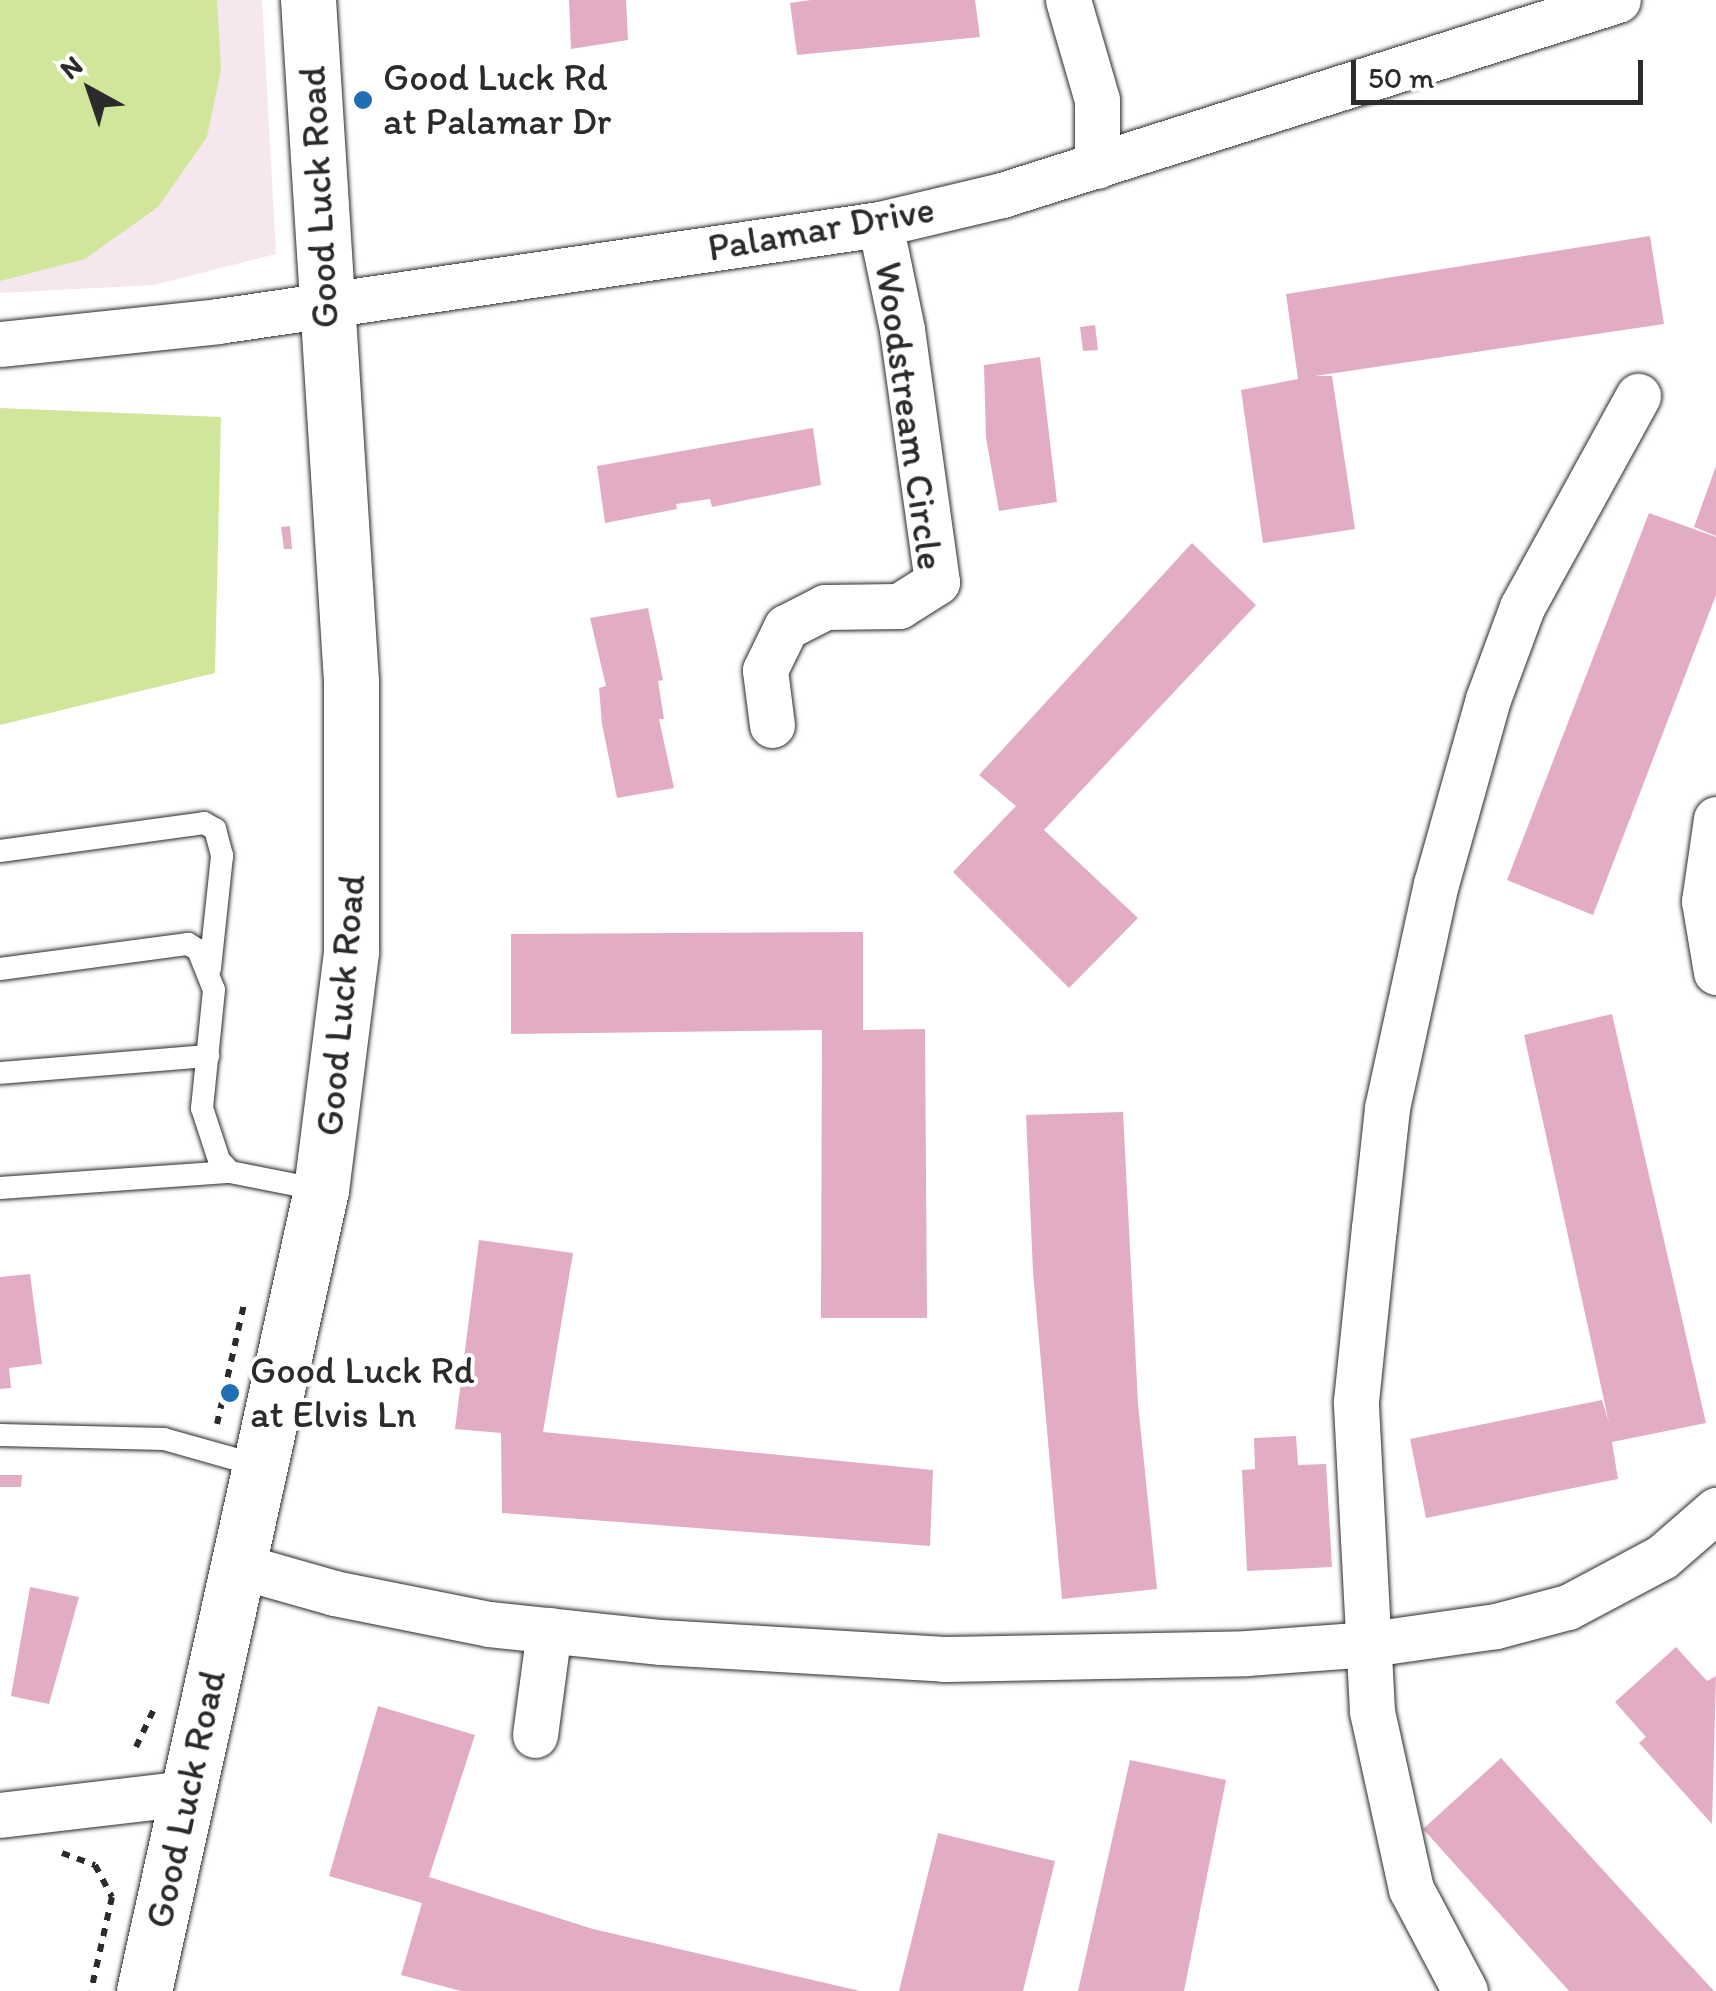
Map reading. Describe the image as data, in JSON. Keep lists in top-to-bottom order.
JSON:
{
  "streets": {
    "main road": ["Good Luck Road"],
    "street": ["Palamar Drive", "Woodstream Circle"]
  },
  "crossings": [
    ["Good Luck Road", "Palamar Drive"],
    ["Palamar Drive", "Woodstream Circle"]
  ],
  "places": ["Good Luck Rd at Palamar Dr", "Good Luck Rd at Elvis Ln"],
  "scale_bar": "50 m",
  "north": "top left"
}
